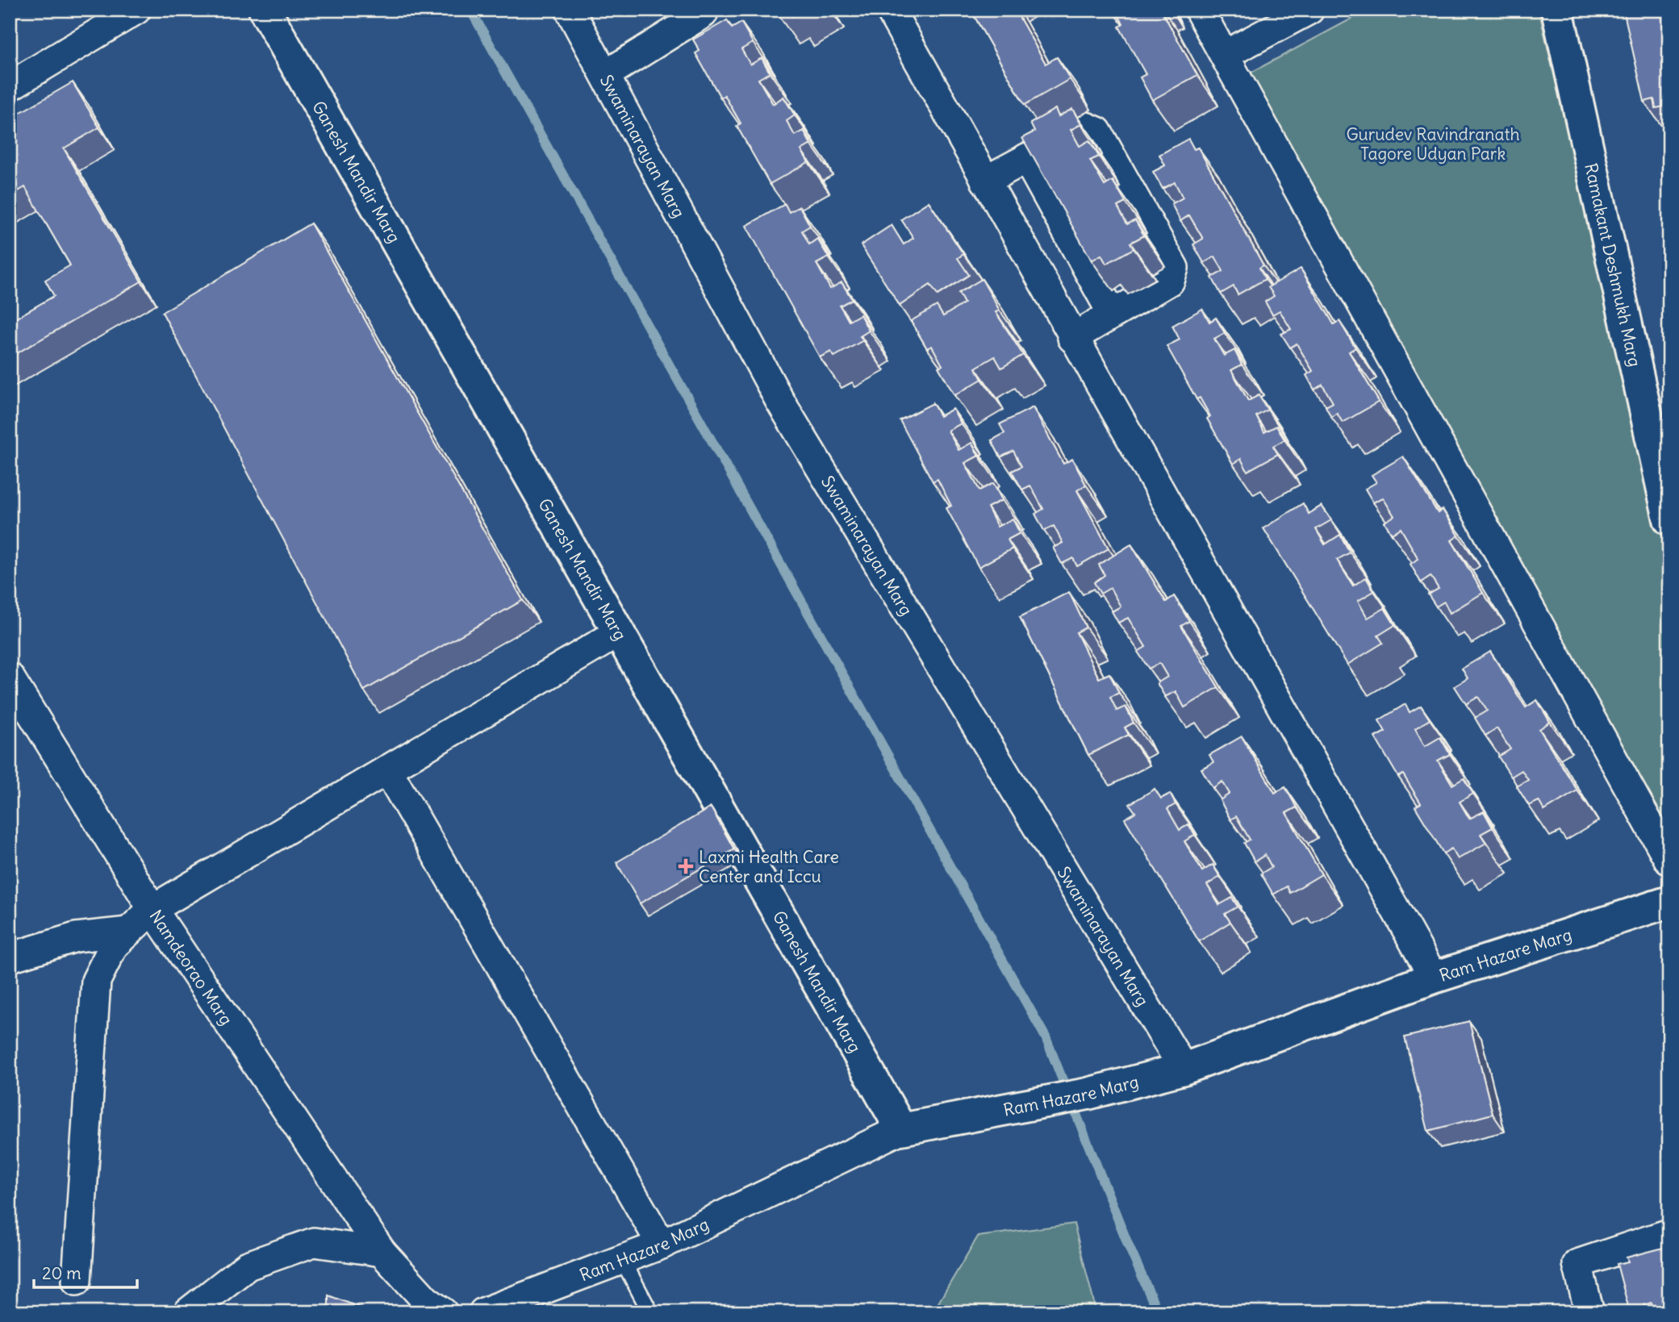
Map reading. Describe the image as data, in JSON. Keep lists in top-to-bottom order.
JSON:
{
  "streets": {
    "street": [
      "Swaminarayan Marg",
      "Ganesh Mandir Marg",
      "Ramakant Deshmukh Marg",
      "Ram Hazare Marg",
      "Namdeorao Marg"
    ]
  },
  "crossings": [
    ["Swaminarayan Marg", "Ram Hazare Marg"],
    ["Ganesh Mandir Marg", "Ram Hazare Marg"]
  ],
  "parks": ["Gurudev Ravindranath Tagore Udyan Park"],
  "places": {
    "health": ["Laxmi Health Care Center and Iccu"]
  },
  "scale_bar": "20 m"
}
